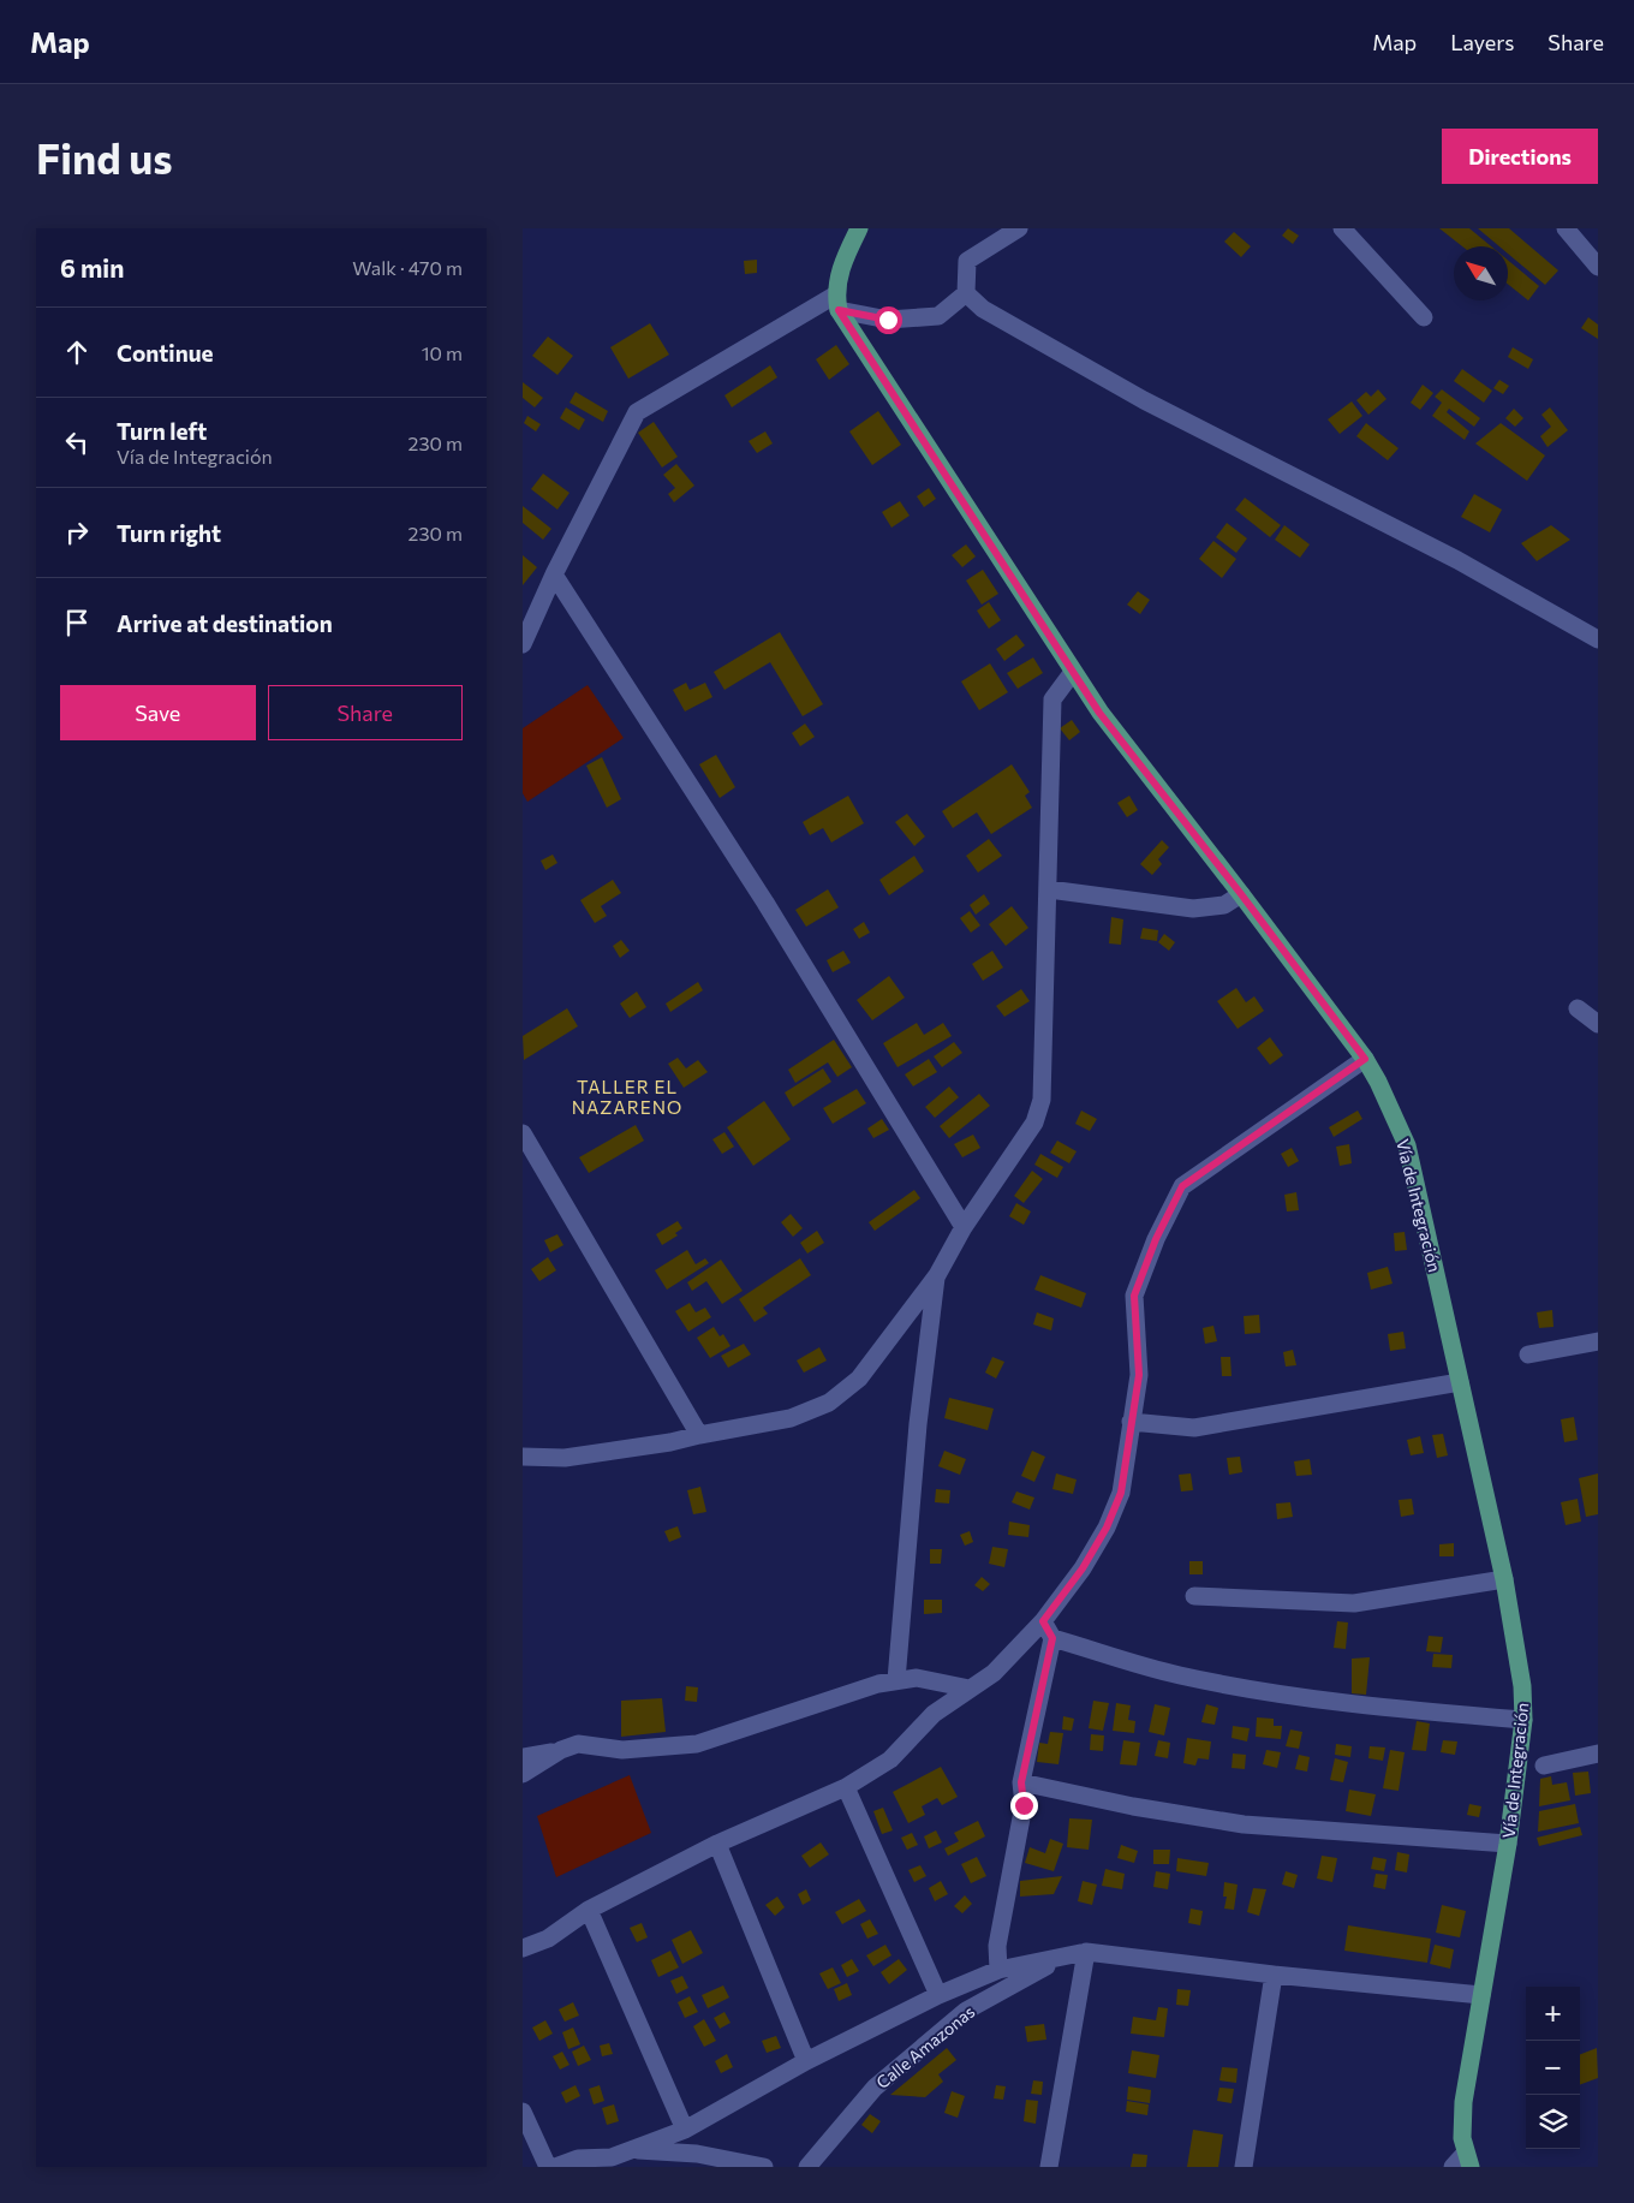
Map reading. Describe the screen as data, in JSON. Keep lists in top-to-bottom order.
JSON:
{
  "streets": {
    "main road": ["Vía de Integración"],
    "street": ["Calle Amazonas"]
  },
  "districts": ["TALLER EL NAZARENO"],
  "north": "top left",
  "page": {
    "header": "Map",
    "nav": ["Map", "Layers", "Share"],
    "buttons": [
      "Directions",
      ["Save", "Share"]
    ],
    "title": "Find us",
    "heading": ["6 min", "Walk · 470 m"],
    "list": [
      ["Continue", "10 m"],
      ["Turn left", "Vía de Integración", "230 m"],
      ["Turn right", "230 m"],
      "Arrive at destination"
    ],
    "map_buttons": ["+", "−"]
  }
}
